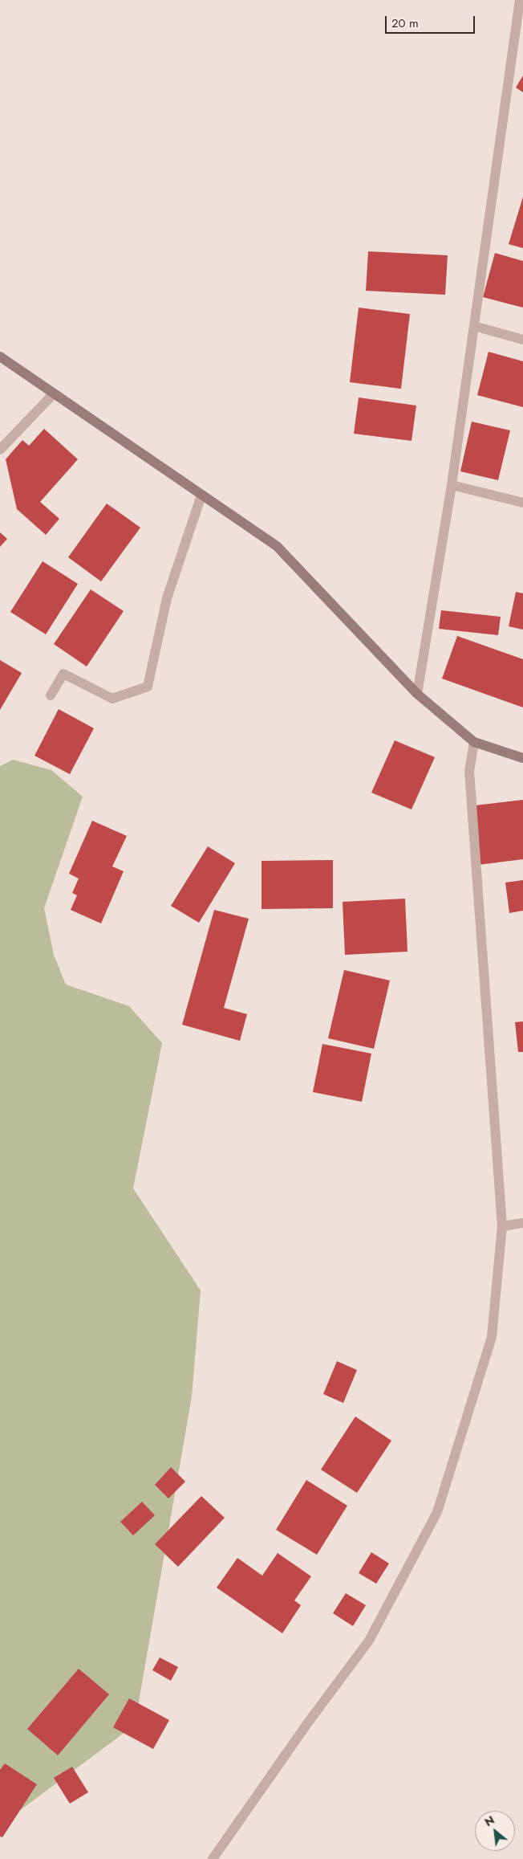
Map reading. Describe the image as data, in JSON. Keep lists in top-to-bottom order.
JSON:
{
  "scale_bar": "20 m",
  "north": "top left"
}
